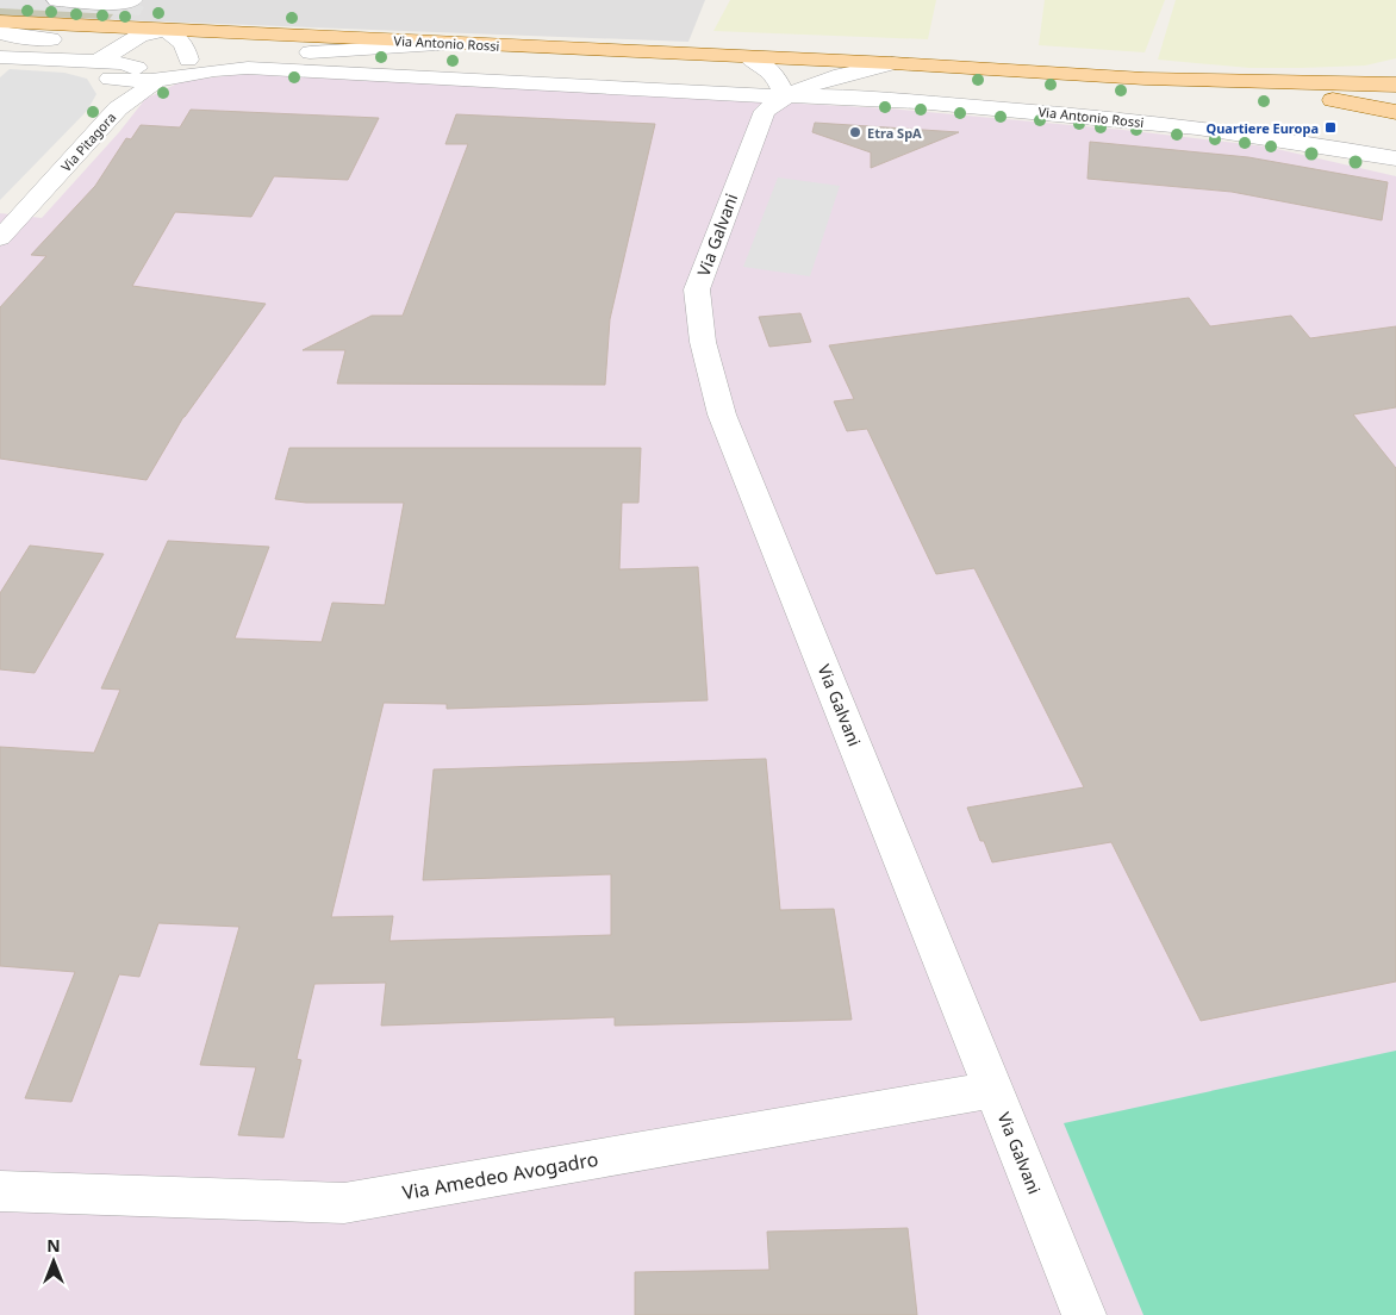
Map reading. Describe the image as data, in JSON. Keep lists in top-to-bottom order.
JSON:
{
  "streets": {
    "main road": ["Via Antonio Rossi"],
    "street": ["Via Pitagora", "Via Galvani", "Via Amedeo Avogadro"]
  },
  "crossings": [
    ["Via Antonio Rossi", "Via Galvani"],
    ["Via Galvani", "Via Amedeo Avogadro"]
  ],
  "places": {
    "transit": ["Quartiere Europa"],
    "other": ["Etra SpA"]
  },
  "north": "top"
}
